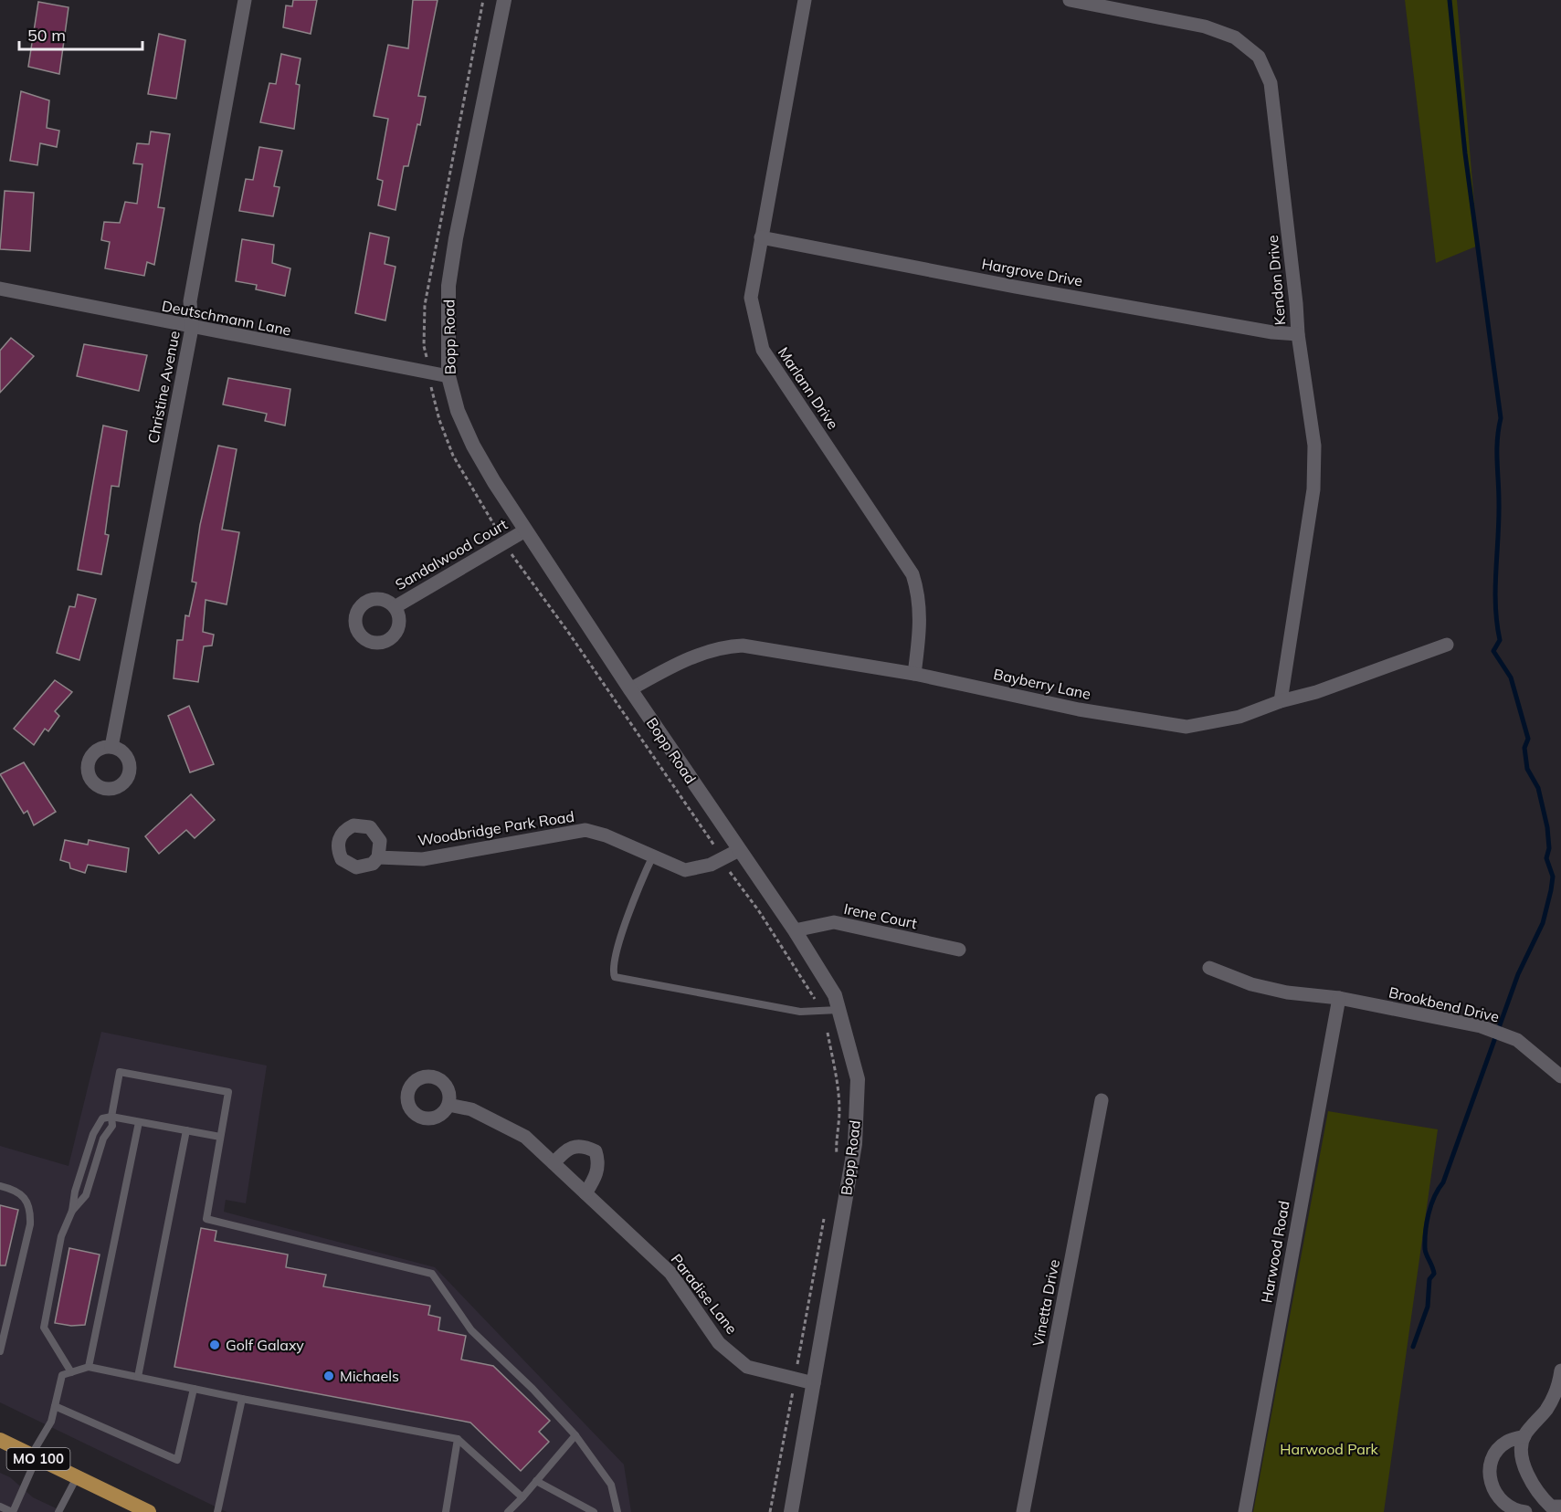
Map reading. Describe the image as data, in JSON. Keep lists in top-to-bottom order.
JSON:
{
  "streets": {
    "main road": ["MO 100"],
    "street": [
      "Hargrove Drive",
      "Kendon Drive",
      "Deutschmann Lane",
      "Bopp Road",
      "Christine Avenue",
      "Marlann Drive",
      "Sandalwood Court",
      "Bayberry Lane",
      "Woodbridge Park Road",
      "Irene Court",
      "Brookbend Drive",
      "Harwood Road",
      "Paradise Lane",
      "Vinetta Drive"
    ]
  },
  "crossings": [
    ["Hargrove Drive", "Kendon Drive"],
    ["Hargrove Drive", "Marlann Drive"],
    ["Kendon Drive", "Bayberry Lane"],
    ["Deutschmann Lane", "Bopp Road"],
    ["Deutschmann Lane", "Christine Avenue"],
    ["Bopp Road", "Sandalwood Court"],
    ["Bopp Road", "Bayberry Lane"],
    ["Bopp Road", "Woodbridge Park Road"],
    ["Bopp Road", "Irene Court"],
    ["Bopp Road", "Paradise Lane"],
    ["Marlann Drive", "Bayberry Lane"],
    ["Brookbend Drive", "Harwood Road"]
  ],
  "parks": ["Harwood Park"],
  "places": ["Golf Galaxy", "Michaels"],
  "scale_bar": "50 m"
}
